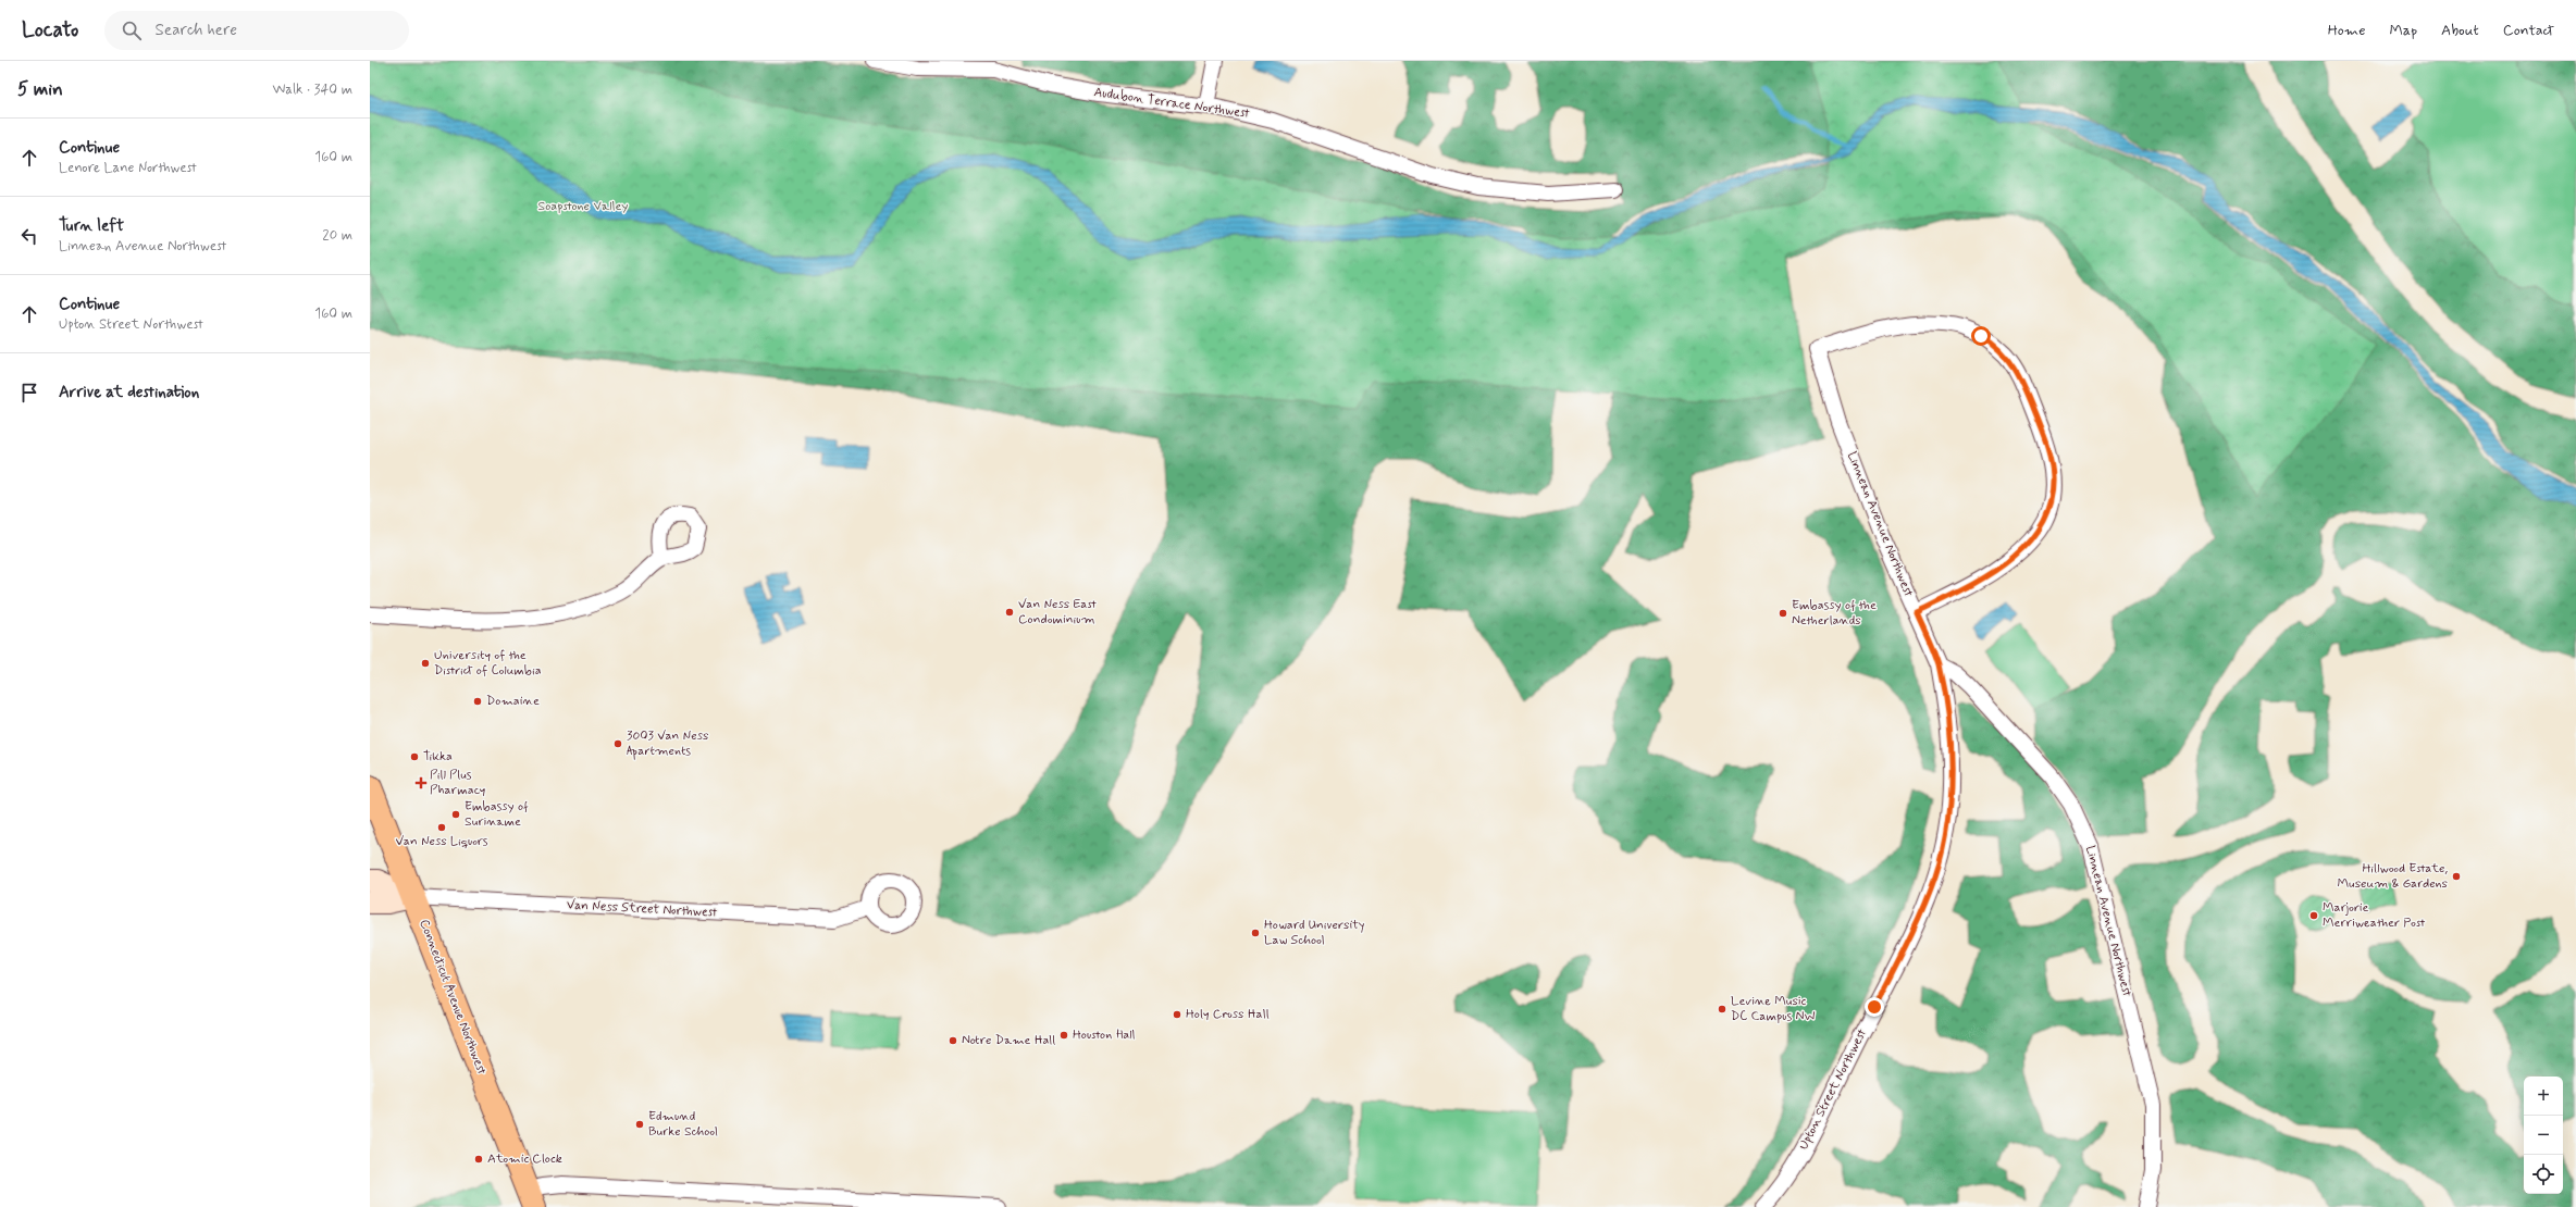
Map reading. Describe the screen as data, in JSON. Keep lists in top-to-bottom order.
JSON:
{
  "streets": {
    "main road": ["Van Ness Street Northwest", "Connecticut Avenue Northwest"],
    "street": ["Audubon Terrace Northwest", "Linnean Avenue Northwest", "Upton Street Northwest"]
  },
  "crossings": [
    ["Linnean Avenue Northwest", "Upton Street Northwest"],
    ["Van Ness Street Northwest", "Connecticut Avenue Northwest"]
  ],
  "parks": ["Soapstone Valley"],
  "places": {
    "other": [
      "Van Ness East Condominium",
      "Embassy of the Netherlands",
      "University of the District of Columbia",
      "Domaine",
      "3003 Van Ness Apartments",
      "Tikka",
      "Embassy of Suriname",
      "Van Ness Liquors",
      "Hillwood Estate, Museum & Gardens",
      "Marjorie Merriweather Post",
      "Howard University Law School",
      "Levine Music DC Campus NW",
      "Holy Cross Hall",
      "Houston Hall",
      "Notre Dame Hall",
      "Edmund Burke School",
      "Atomic Clock"
    ],
    "health": ["Pill Plus Pharmacy"]
  },
  "page": {
    "header": "Locato",
    "search": "Search here",
    "nav": [
      "Home",
      "Map",
      "About",
      "Contact"
    ],
    "heading": ["5 min", "Walk · 340 m"],
    "list": [
      ["Continue", "Lenore Lane Northwest", "160 m"],
      ["Turn left", "Linnean Avenue Northwest", "20 m"],
      ["Continue", "Upton Street Northwest", "160 m"],
      "Arrive at destination"
    ],
    "map_buttons": ["+", "−"]
  }
}
